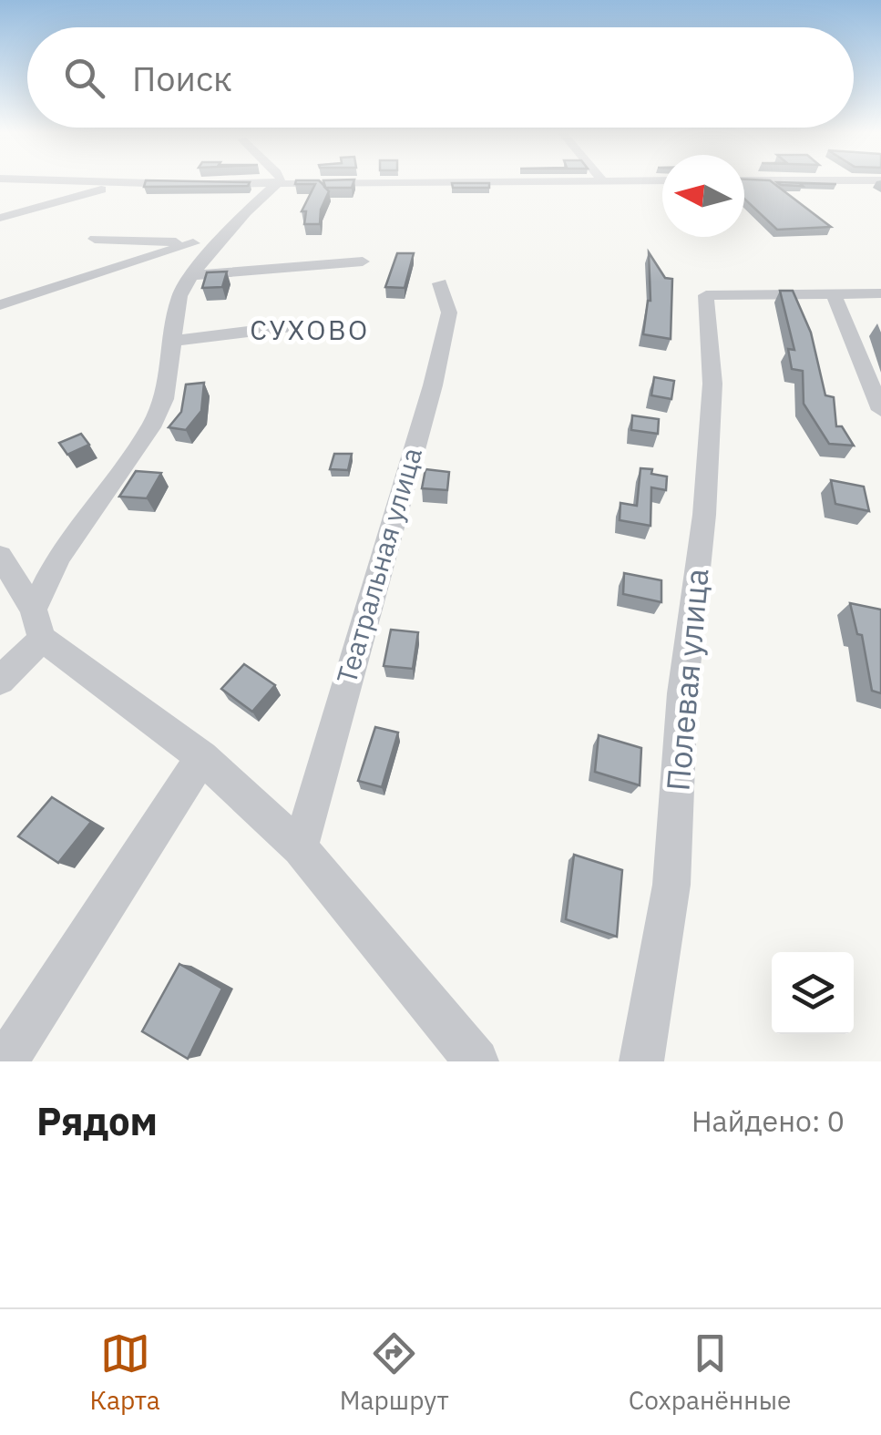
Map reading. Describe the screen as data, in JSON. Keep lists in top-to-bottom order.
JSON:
{
  "streets": {
    "street": ["Театральная улица", "Полевая улица"]
  },
  "districts": ["СУХОВО"],
  "north": "left",
  "page": {
    "search": "Поиск",
    "heading": ["Рядом", "Найдено: 0"],
    "nav": ["Карта", "Маршрут", "Сохранённые"]
  }
}
